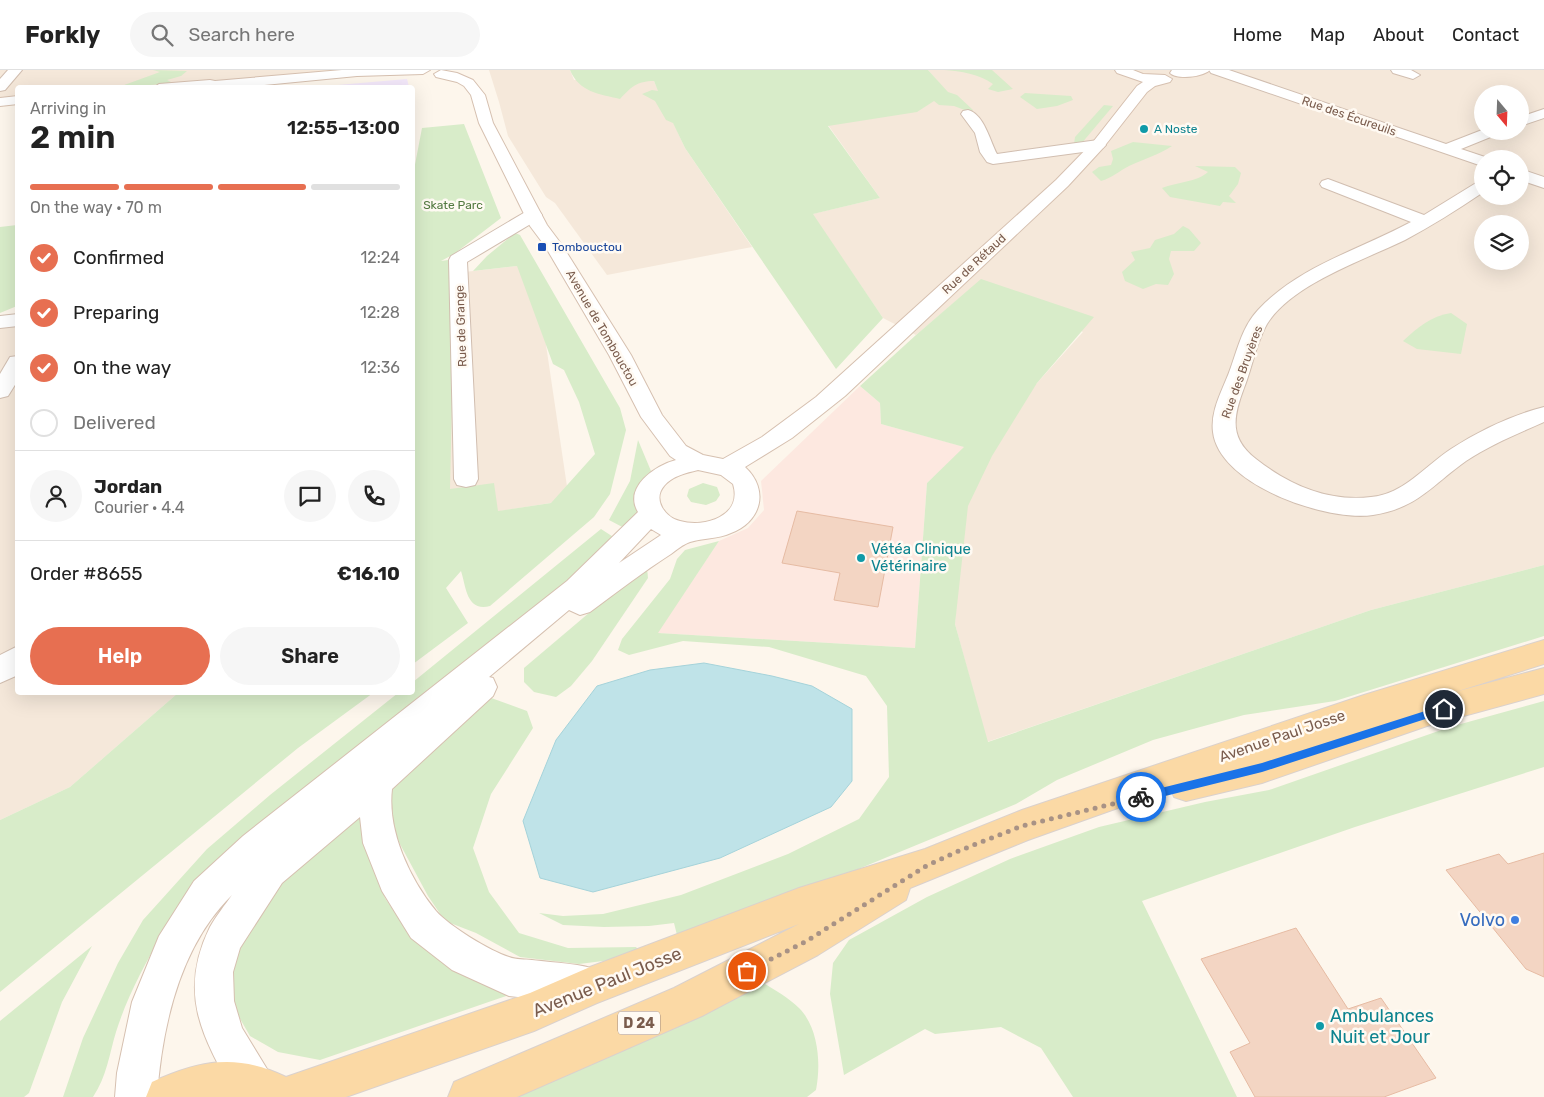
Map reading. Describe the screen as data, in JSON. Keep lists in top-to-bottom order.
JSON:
{
  "streets": {
    "main road": ["Avenue Paul Josse", "D 24"],
    "street": [
      "Rue des Écureuils",
      "Rue de Rétaud",
      "Rue de Grange",
      "Avenue de Tombouctou",
      "Rue des Bruyères"
    ]
  },
  "crossings": [
    ["Rue de Rétaud", "Avenue de Tombouctou"],
    ["Rue de Grange", "Avenue de Tombouctou"]
  ],
  "parks": ["Skate Parc"],
  "places": {
    "other": [
      "A Noste",
      "Vétéa Clinique Vétérinaire",
      "Volvo",
      "Ambulances Nuit et Jour"
    ],
    "transit": ["Tombouctou"]
  },
  "north": "bottom",
  "page": {
    "header": "Forkly",
    "search": "Search here",
    "nav": [
      "Home",
      "Map",
      "About",
      "Contact"
    ],
    "heading": ["2 min", "Arriving in", "12:55–13:00"],
    "panel": [
      "Jordan",
      "Courier · 4.4",
      "Order #8655",
      "€16.10"
    ],
    "bar": "On the way · 70 m",
    "list": [
      ["Confirmed", "12:24"],
      ["Preparing", "12:28"],
      ["On the way", "12:36"],
      "Delivered"
    ],
    "buttons": ["Help", "Share"]
  }
}
